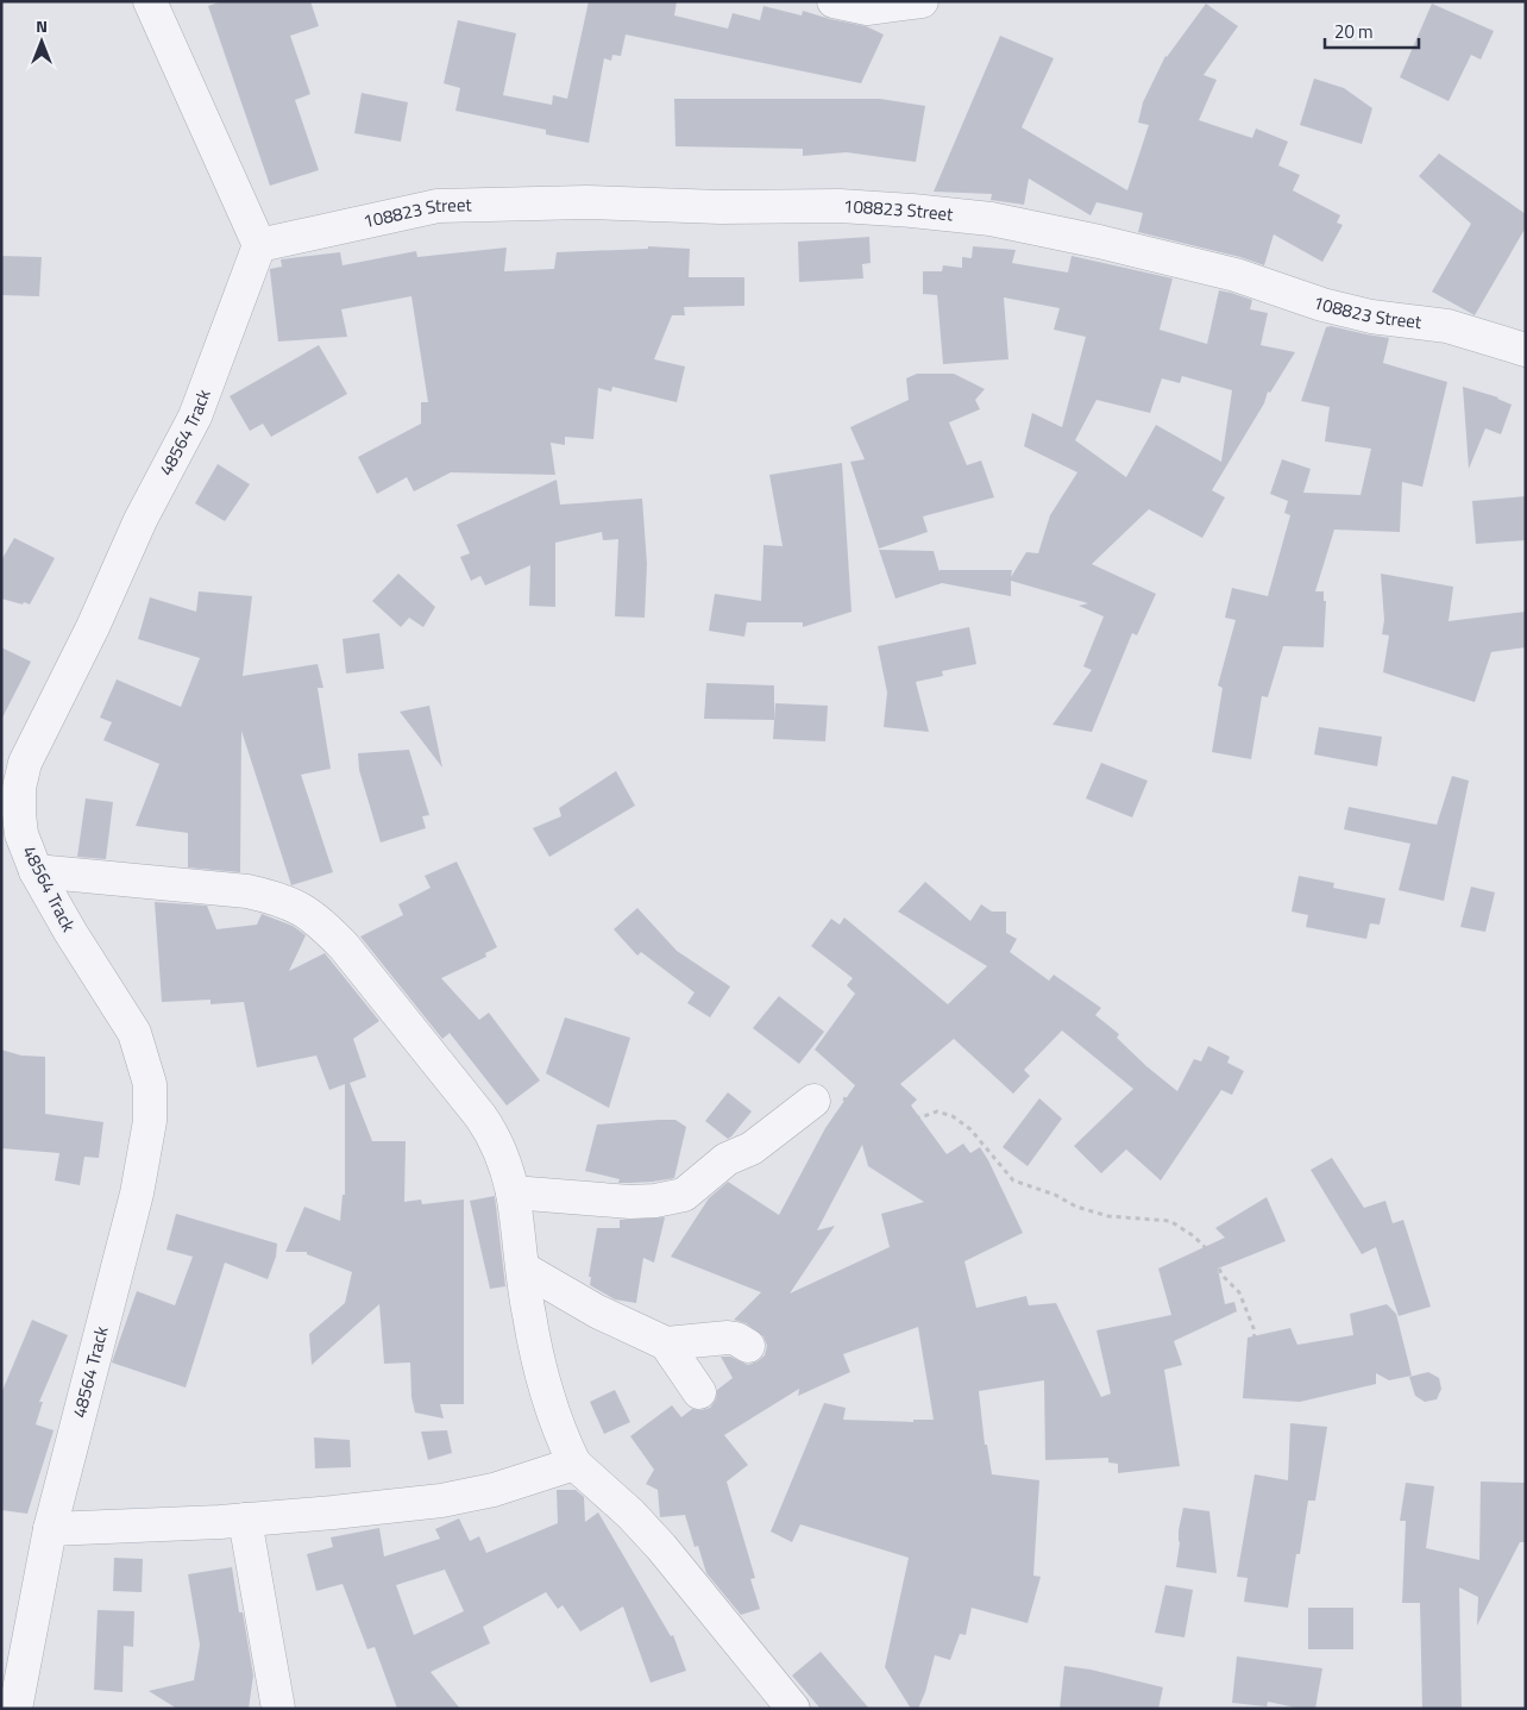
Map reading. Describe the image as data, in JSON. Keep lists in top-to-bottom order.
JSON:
{
  "streets": {
    "street": ["108823 Street", "48564 Track"]
  },
  "crossings": [
    ["108823 Street", "48564 Track"]
  ],
  "scale_bar": "20 m",
  "north": "top"
}
